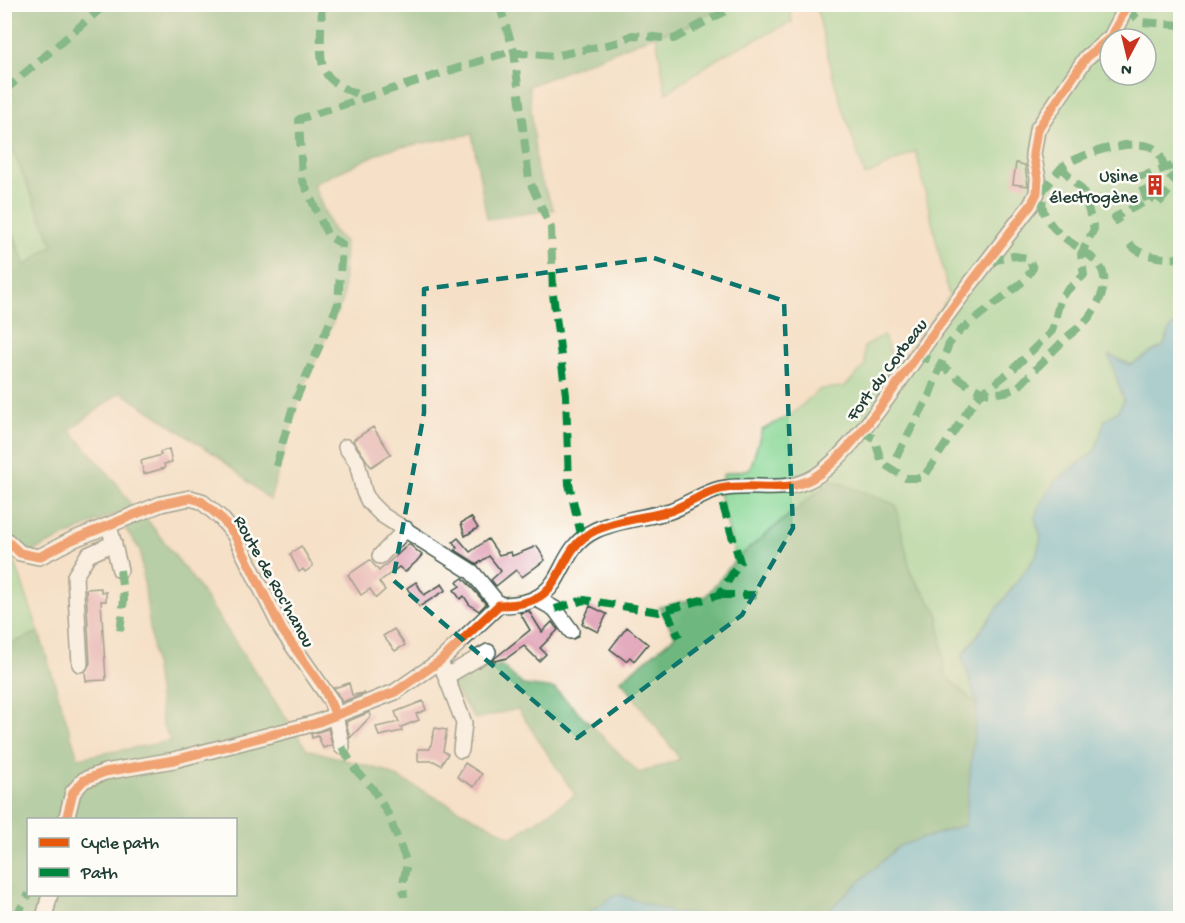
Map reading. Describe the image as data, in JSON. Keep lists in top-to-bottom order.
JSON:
{
  "streets": {
    "street": ["Fort du Corbeau", "Route de Roc'hanou"]
  },
  "places": {
    "building": ["Usine électrogène"]
  },
  "legend": ["Cycle path", "Path"],
  "north": "bottom"
}
